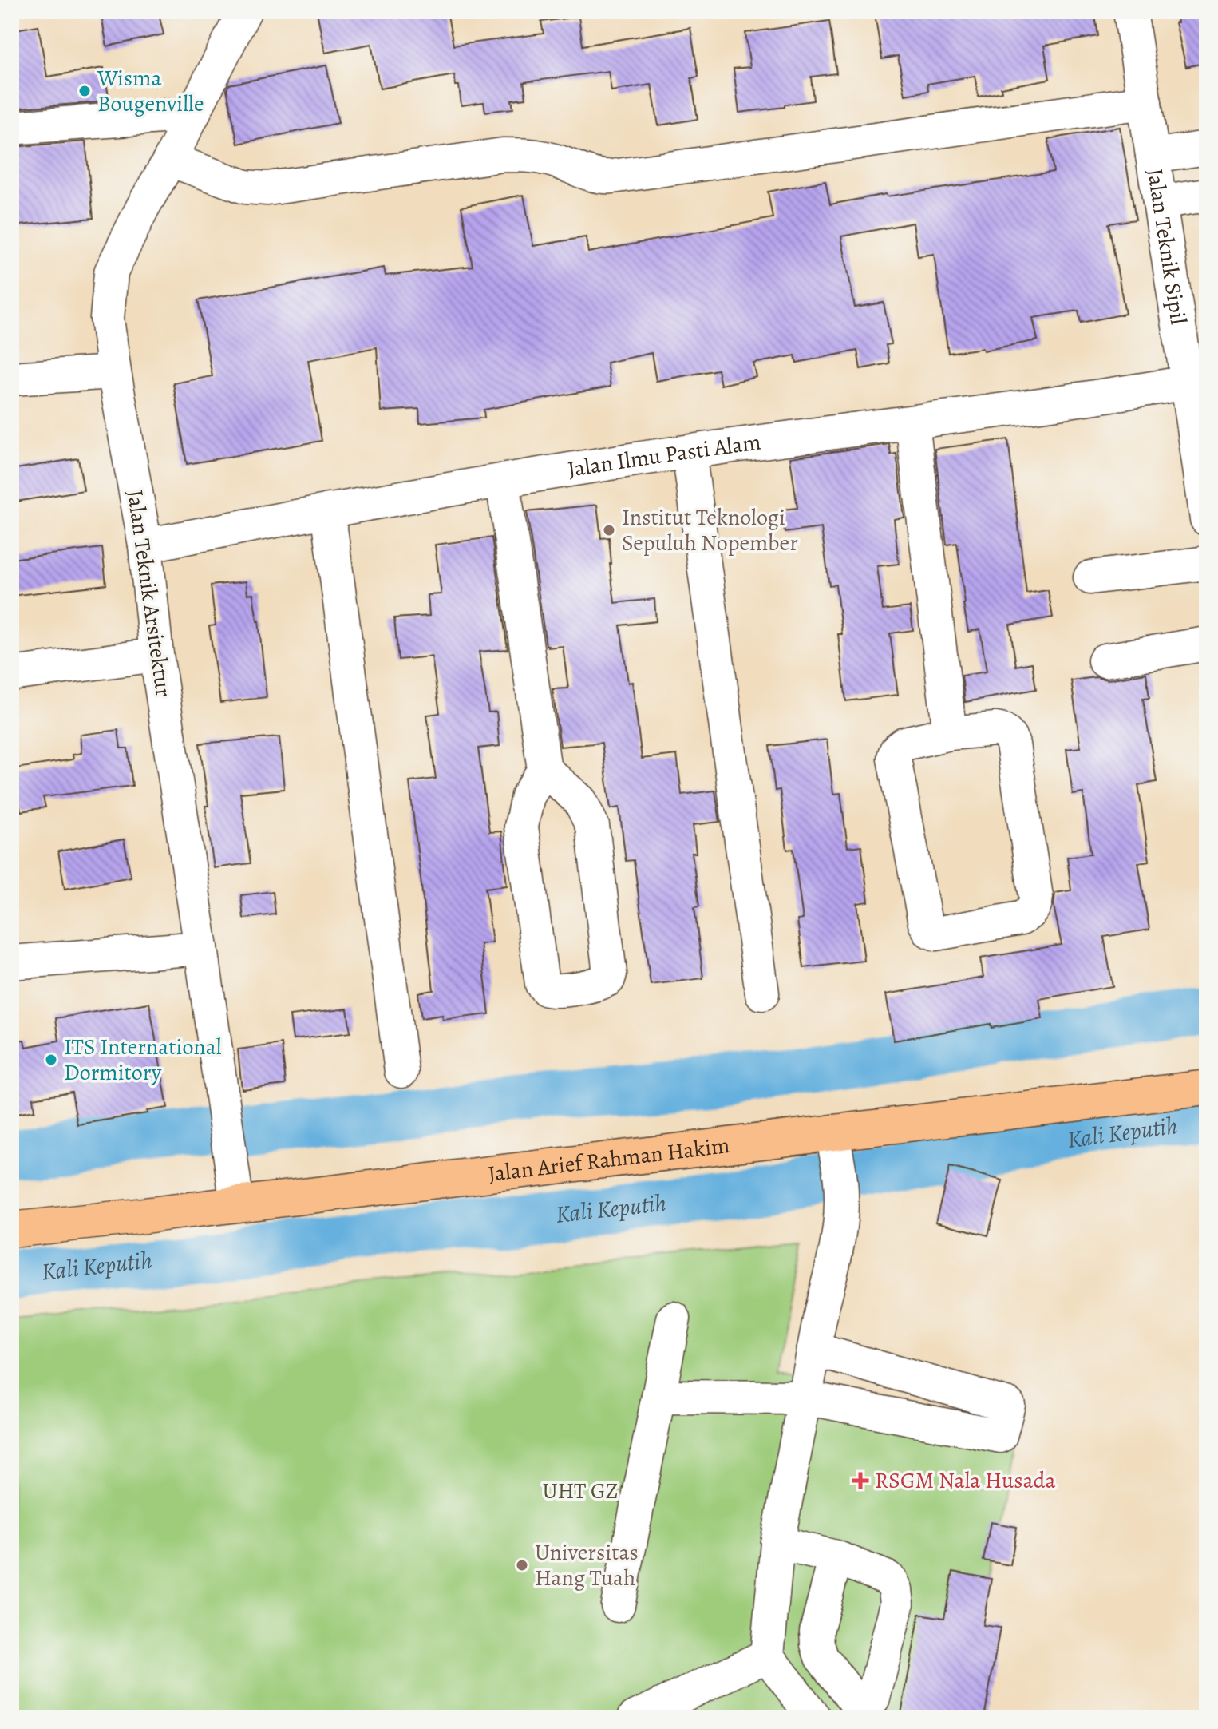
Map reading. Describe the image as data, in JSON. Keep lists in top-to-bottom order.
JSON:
{
  "streets": {
    "main road": ["Jalan Arief Rahman Hakim"],
    "lane": ["Jalan Teknik Sipil", "Jalan Ilmu Pasti Alam", "Jalan Teknik Arsitektur"]
  },
  "crossings": [
    ["Jalan Teknik Sipil", "Jalan Ilmu Pasti Alam"],
    ["Jalan Ilmu Pasti Alam", "Jalan Teknik Arsitektur"],
    ["Jalan Teknik Arsitektur", "Jalan Arief Rahman Hakim"]
  ],
  "water": ["Kali Keputih"],
  "parks": ["UHT GZ"],
  "places": {
    "other": [
      "Wisma Bougenville",
      "Institut Teknologi Sepuluh Nopember",
      "ITS International Dormitory",
      "Universitas Hang Tuah"
    ],
    "health": ["RSGM Nala Husada"]
  }
}
